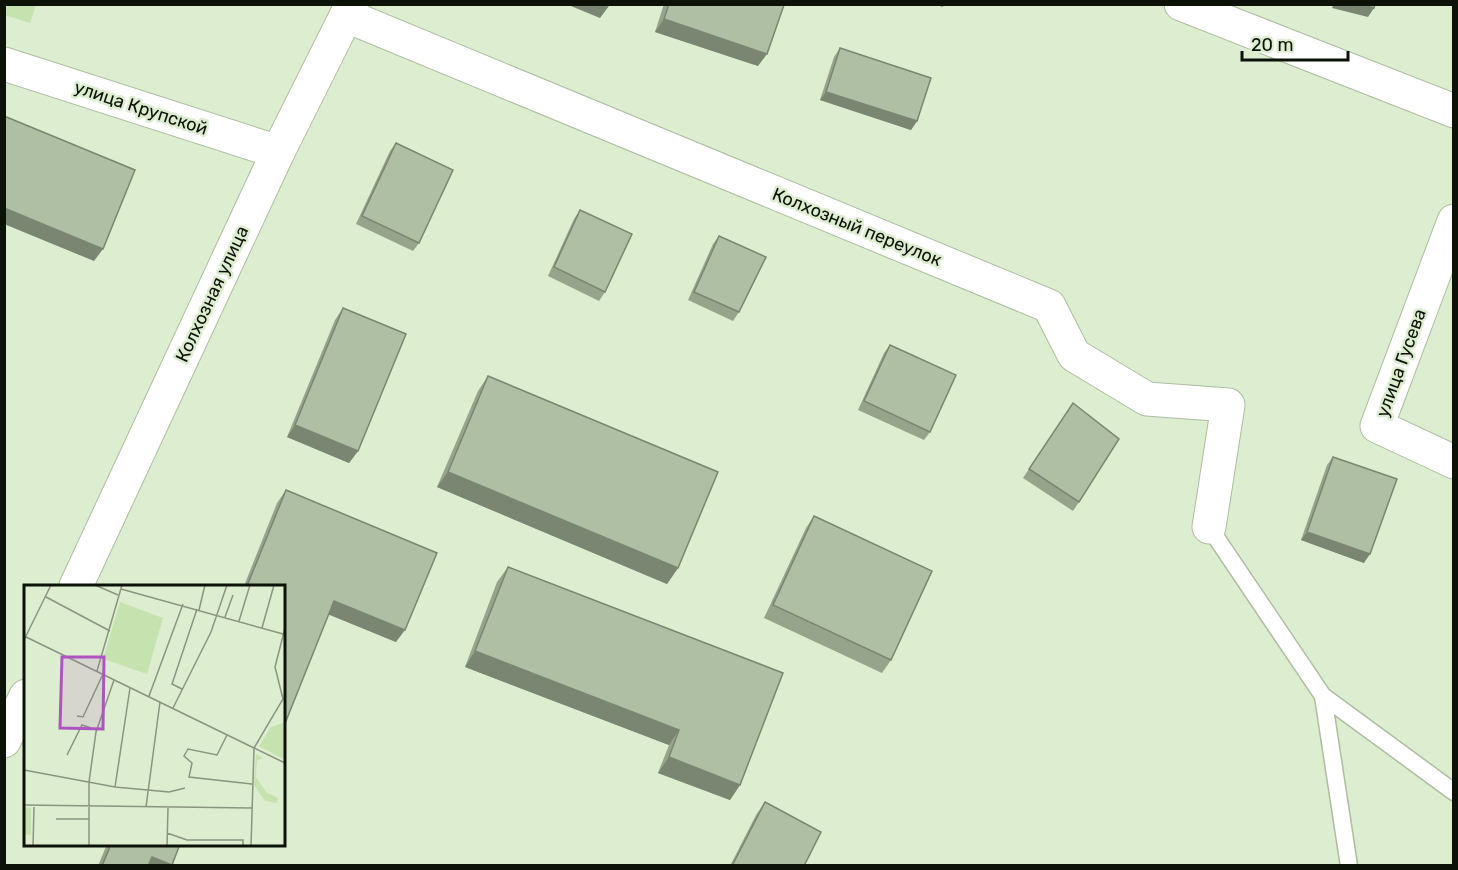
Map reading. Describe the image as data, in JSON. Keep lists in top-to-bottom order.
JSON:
{
  "streets": {
    "street": [
      "улица Крупской",
      "Колхозный переулок",
      "Колхозная улица",
      "улица Гусева"
    ]
  },
  "crossings": [
    ["улица Крупской", "Колхозная улица"],
    ["Колхозный переулок", "Колхозная улица"]
  ],
  "scale_bar": "20 m"
}
